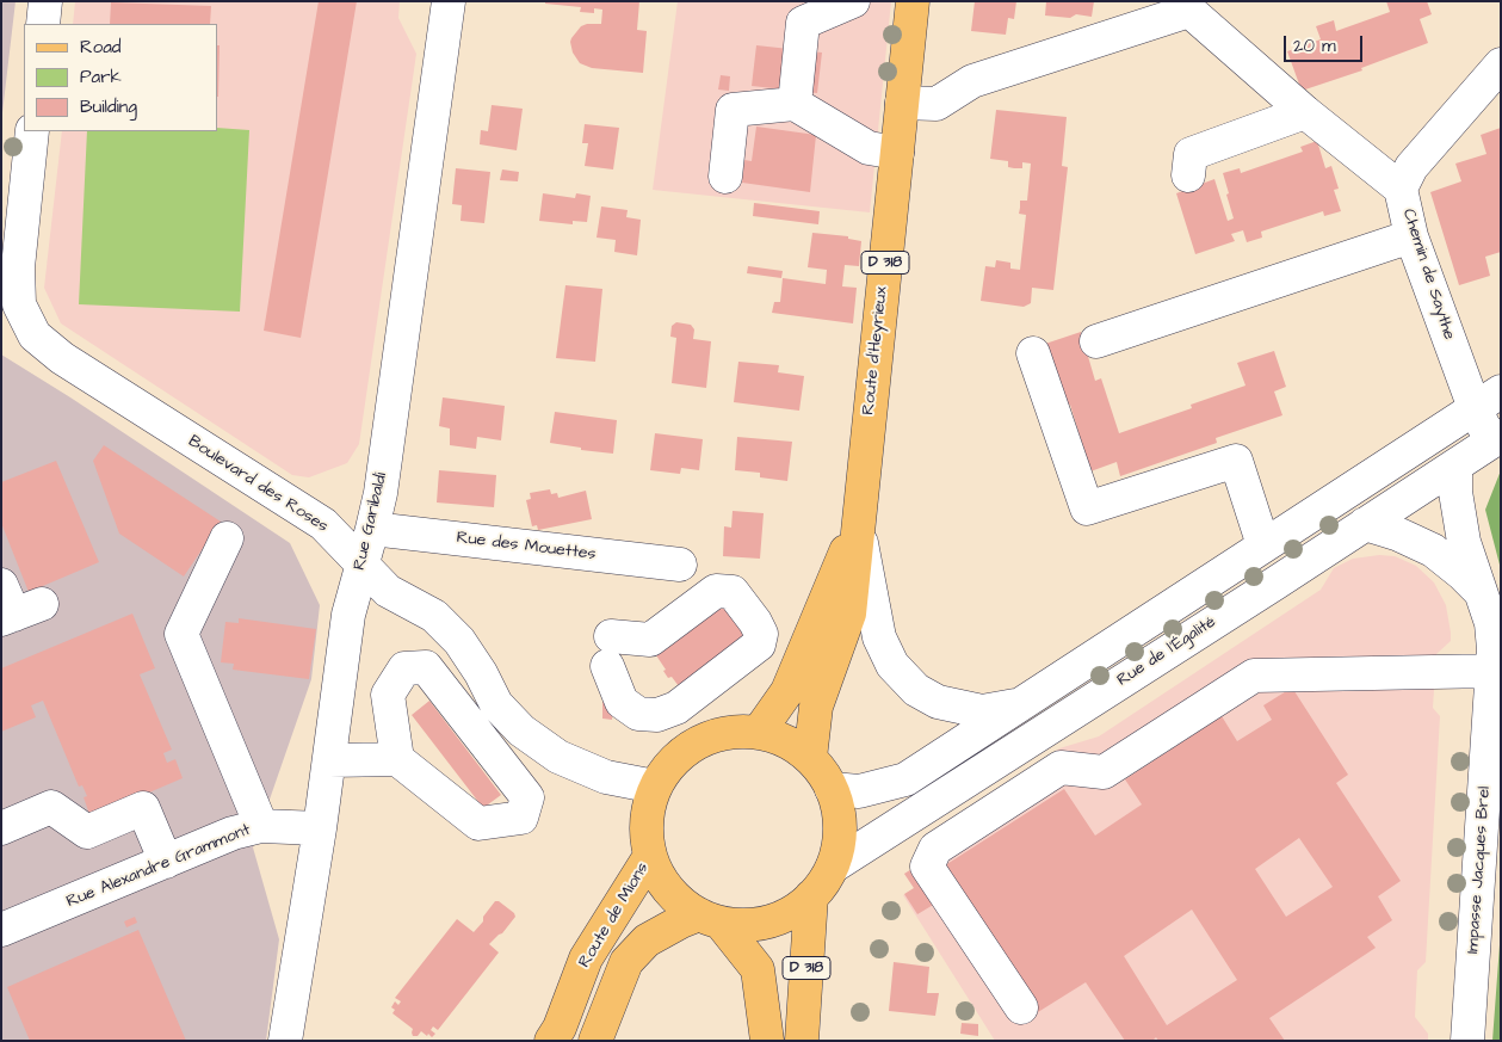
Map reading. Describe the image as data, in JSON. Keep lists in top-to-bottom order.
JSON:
{
  "streets": {
    "main road": ["D 318", "Route d'Heyrieux", "Route de Mions"],
    "street": [
      "Chemin de Saythe",
      "Boulevard des Roses",
      "Rue Garibaldi",
      "Rue des Mouettes",
      "Rue de l'Égalité",
      "Rue Alexandre Grammont",
      "Impasse Jacques Brel"
    ]
  },
  "crossings": [
    ["D 318", "Route d'Heyrieux"],
    ["D 318", "Boulevard des Roses"],
    ["D 318", "Rue de l'Égalité"],
    ["D 318", "Route de Mions"],
    ["Chemin de Saythe", "Rue de l'Égalité"],
    ["Route d'Heyrieux", "Boulevard des Roses"],
    ["Route d'Heyrieux", "Rue de l'Égalité"],
    ["Route d'Heyrieux", "Route de Mions"],
    ["Boulevard des Roses", "Rue Garibaldi"],
    ["Boulevard des Roses", "Rue de l'Égalité"],
    ["Boulevard des Roses", "Route de Mions"],
    ["Rue Garibaldi", "Rue des Mouettes"],
    ["Rue Garibaldi", "Rue Alexandre Grammont"],
    ["Rue de l'Égalité", "Impasse Jacques Brel"],
    ["Rue de l'Égalité", "Route de Mions"]
  ],
  "legend": ["Road", "Park", "Building"],
  "scale_bar": "20 m"
}
